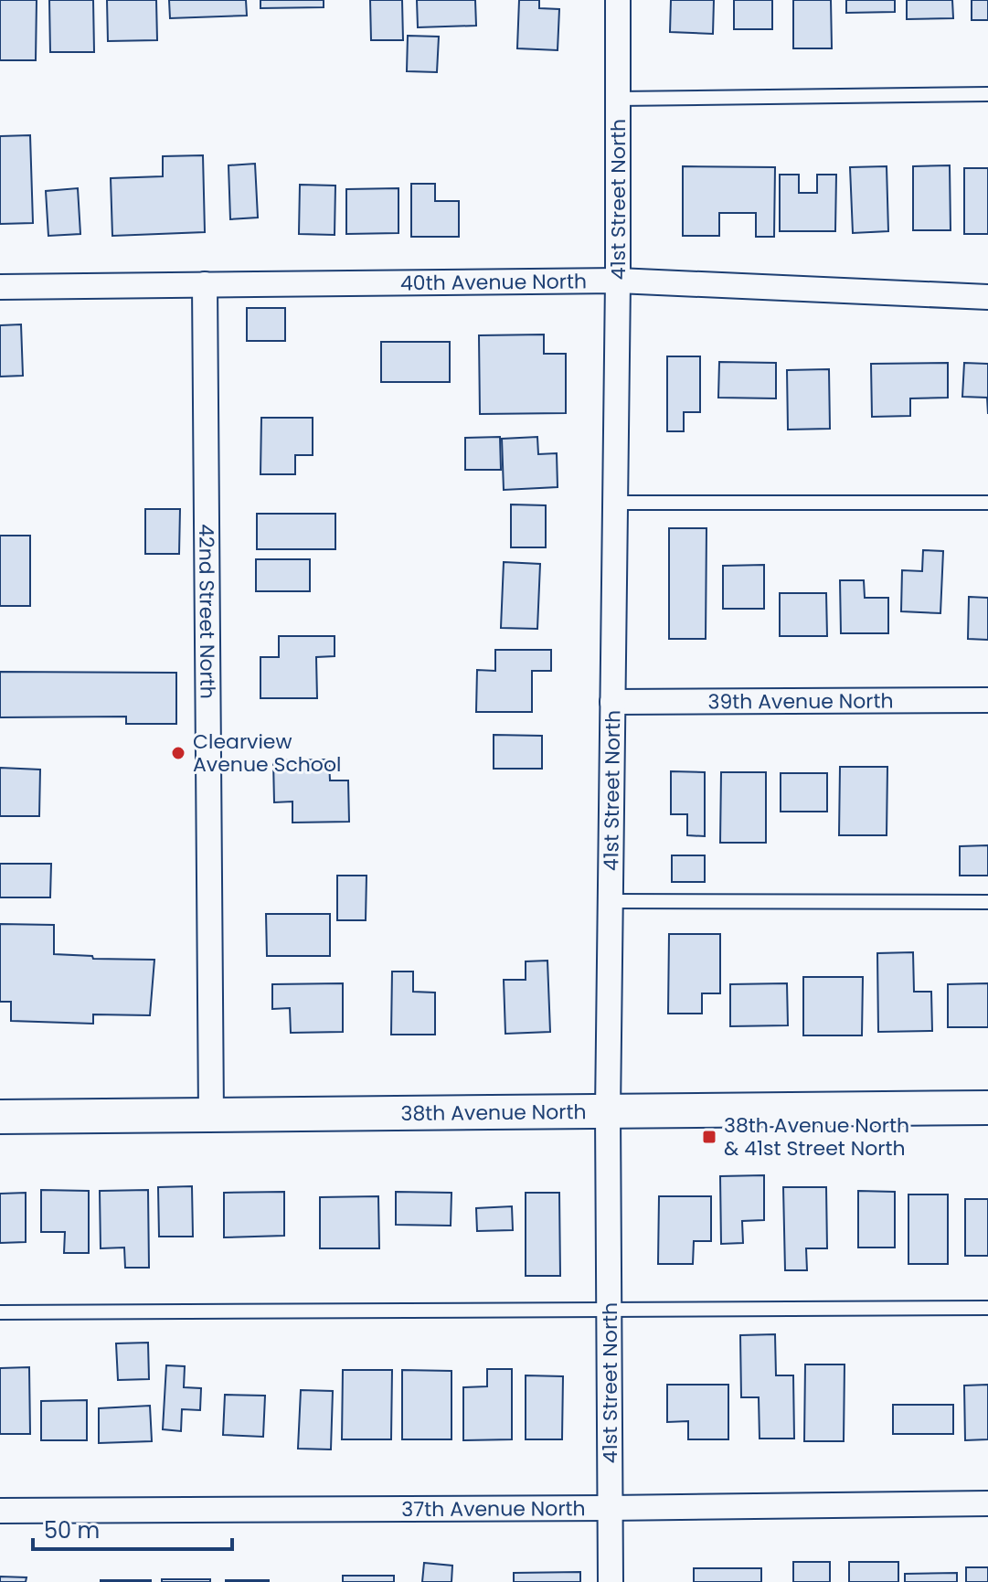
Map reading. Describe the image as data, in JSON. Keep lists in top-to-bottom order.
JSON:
{
  "streets": {
    "main road": ["38th Avenue North"],
    "street": [
      "41st Street North",
      "40th Avenue North",
      "42nd Street North",
      "39th Avenue North",
      "37th Avenue North"
    ]
  },
  "crossings": [
    ["41st Street North", "40th Avenue North"],
    ["41st Street North", "39th Avenue North"],
    ["41st Street North", "38th Avenue North"],
    ["41st Street North", "37th Avenue North"],
    ["40th Avenue North", "42nd Street North"],
    ["42nd Street North", "38th Avenue North"]
  ],
  "places": {
    "other": ["Clearview Avenue School"],
    "transit": ["38th Avenue North & 41st Street North"]
  },
  "scale_bar": "50 m"
}
